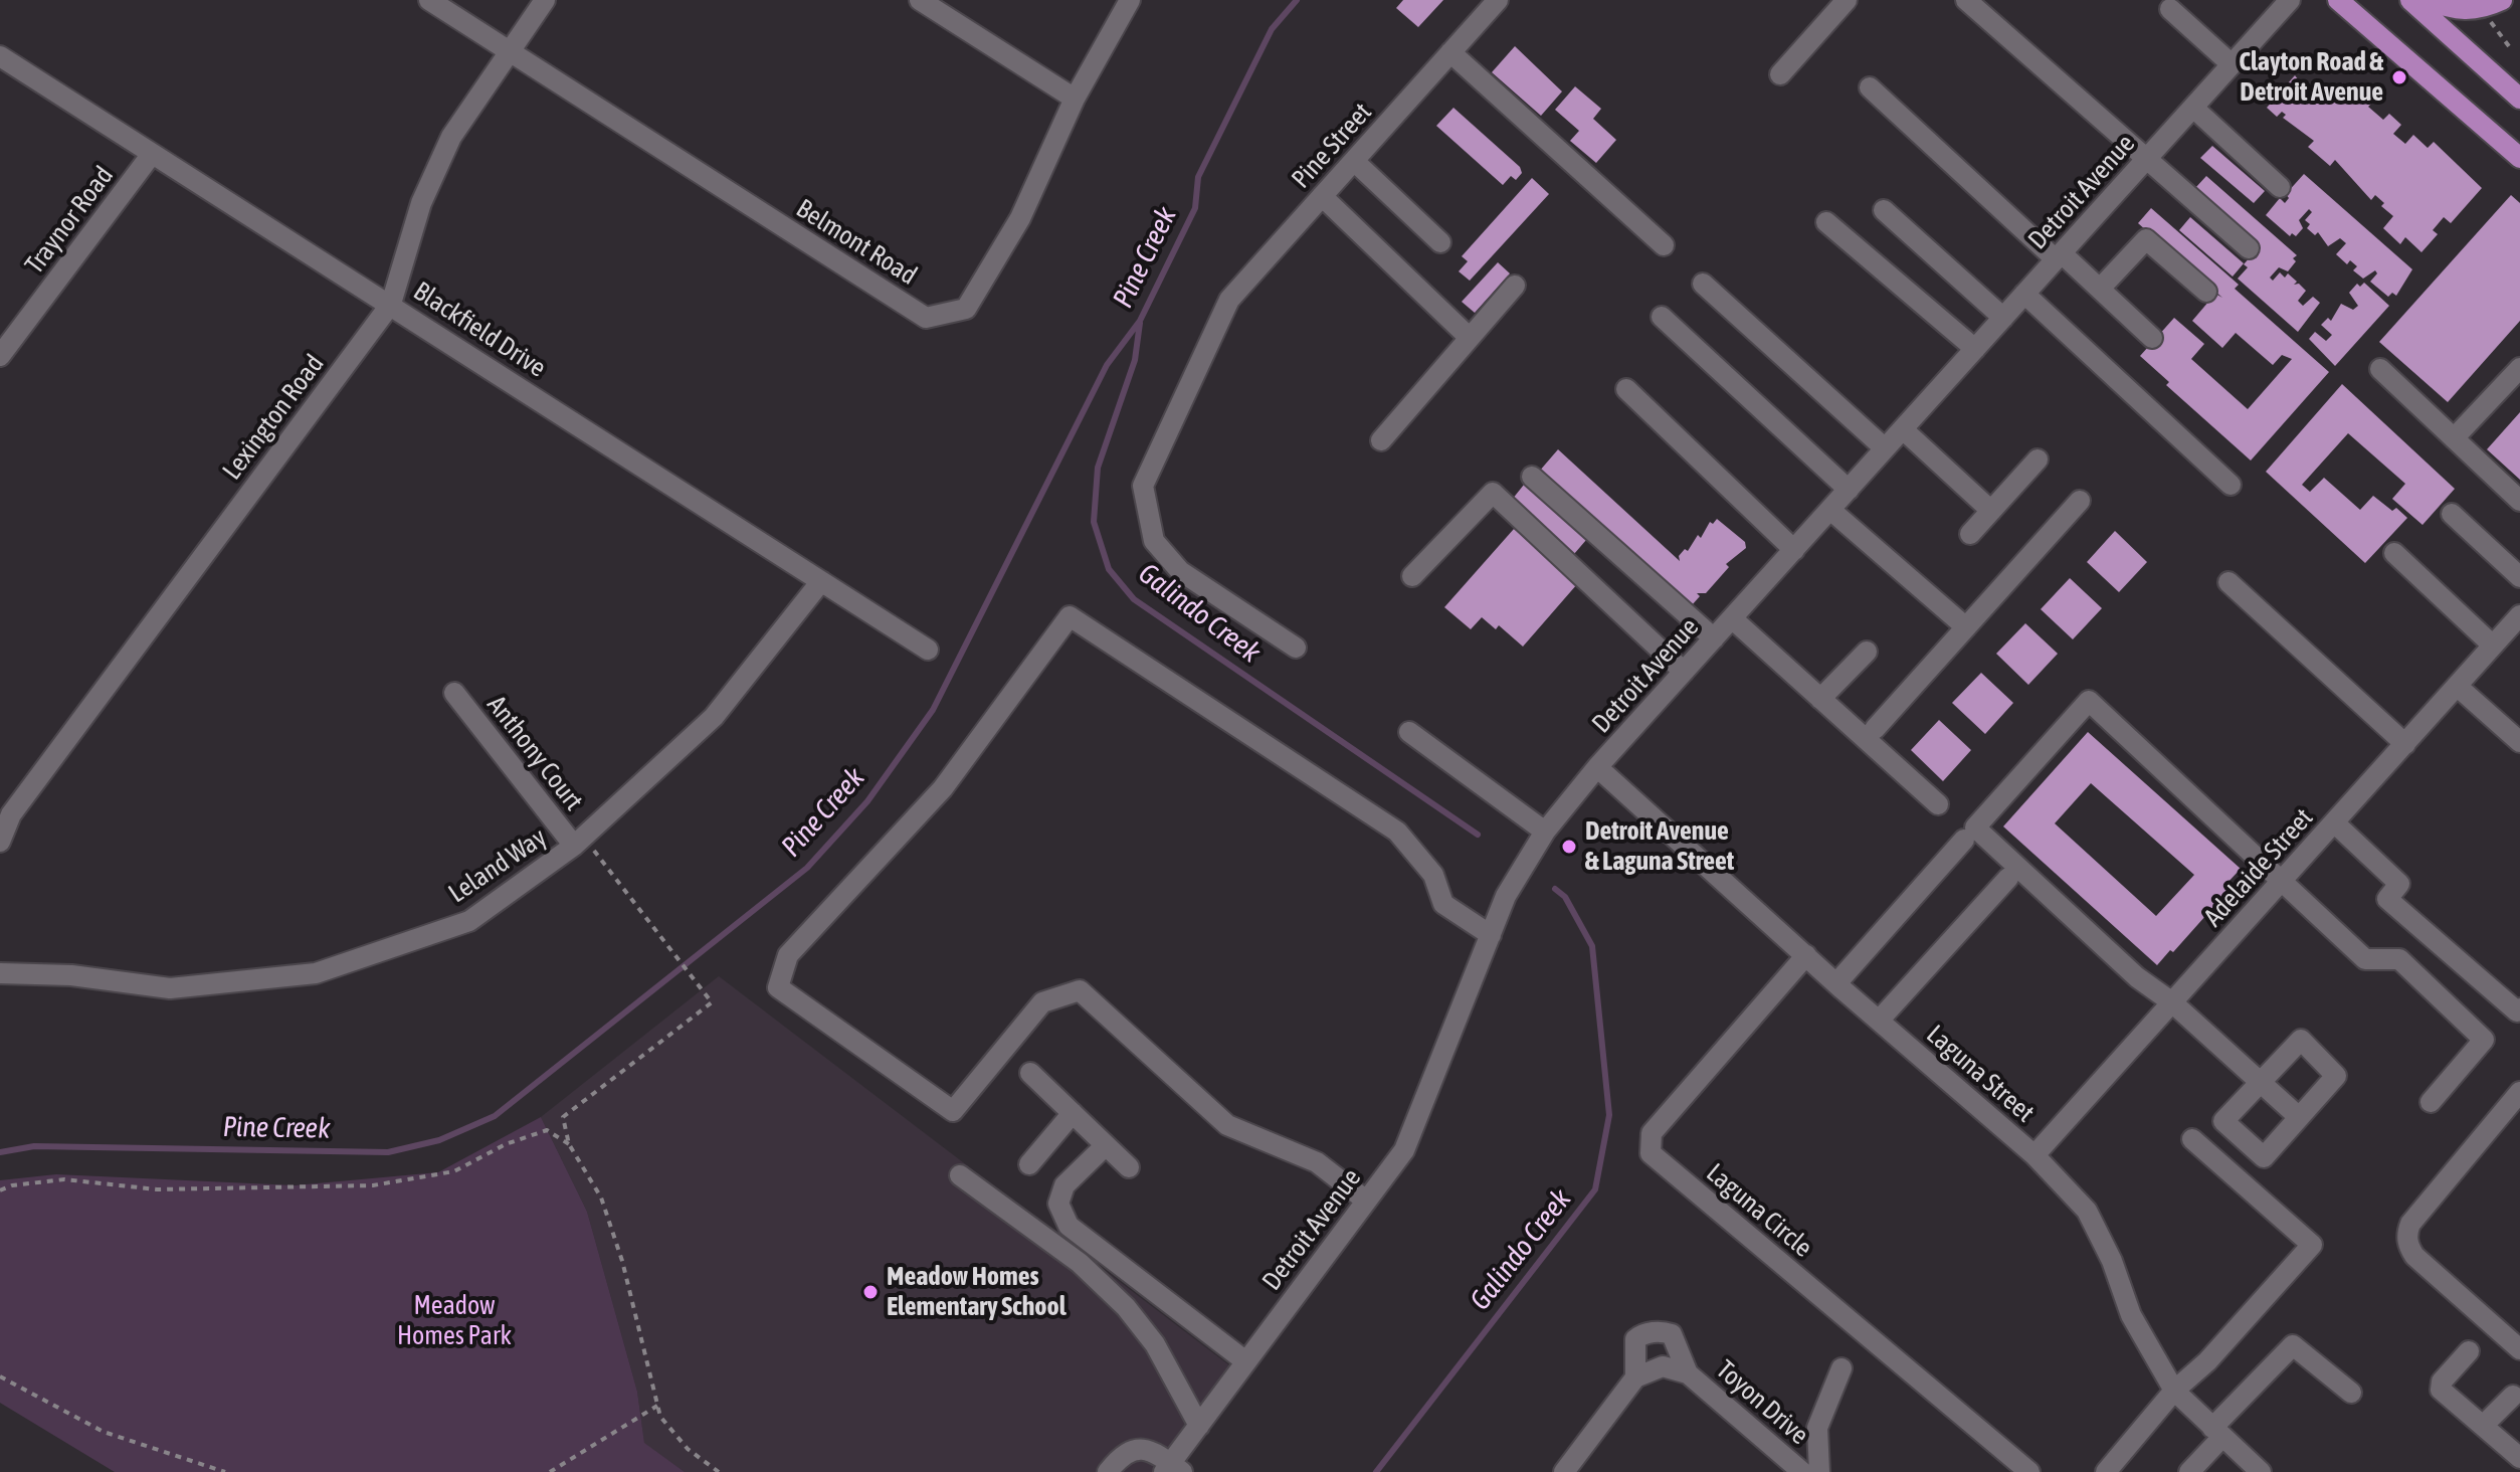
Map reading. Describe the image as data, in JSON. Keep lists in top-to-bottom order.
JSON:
{
  "streets": {
    "street": [
      "Pine Street",
      "Detroit Avenue",
      "Traynor Road",
      "Belmont Road",
      "Blackfield Drive",
      "Lexington Road",
      "Anthony Court",
      "Leland Way",
      "Adelaide Street",
      "Laguna Street",
      "Laguna Circle",
      "Toyon Drive"
    ]
  },
  "crossings": [
    ["Detroit Avenue", "Laguna Street"],
    ["Traynor Road", "Blackfield Drive"],
    ["Belmont Road", "Lexington Road"],
    ["Blackfield Drive", "Lexington Road"],
    ["Blackfield Drive", "Leland Way"],
    ["Anthony Court", "Leland Way"],
    ["Adelaide Street", "Laguna Street"],
    ["Laguna Street", "Laguna Circle"]
  ],
  "water": ["Pine Creek", "Galindo Creek"],
  "parks": ["Meadow Homes Park"],
  "places": ["Clayton Road & Detroit Avenue", "Detroit Avenue & Laguna Street", "Meadow Homes Elementary School"]
}
